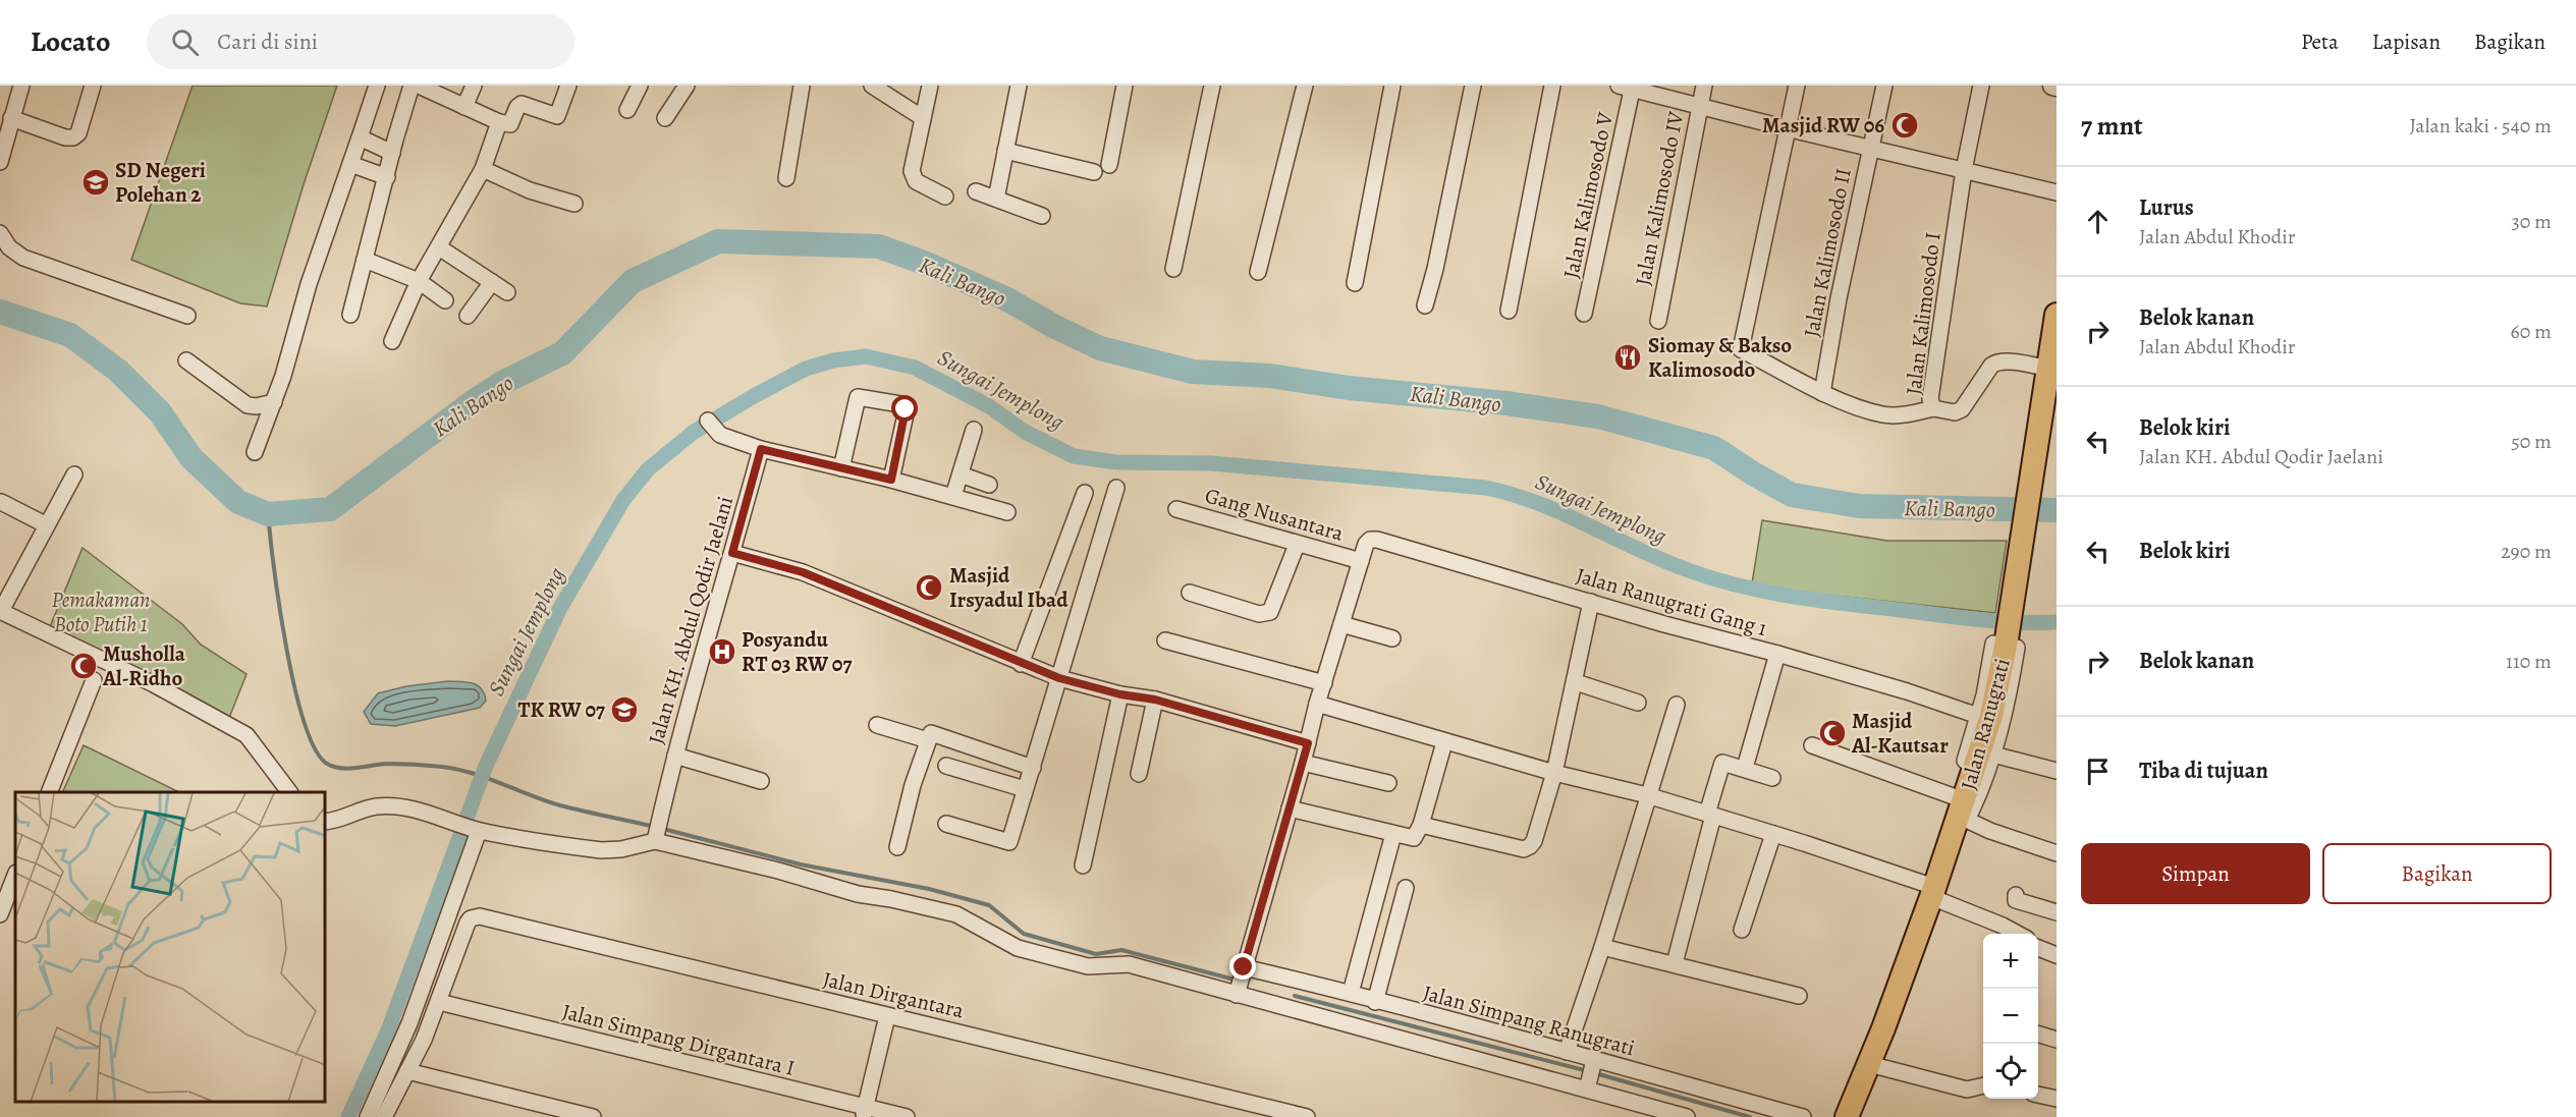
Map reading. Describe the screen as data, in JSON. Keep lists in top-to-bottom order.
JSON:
{
  "streets": {
    "main road": ["Jalan Ranugrati"],
    "street": [
      "Jalan Kalimosodo V",
      "Jalan Kalimosodo IV",
      "Jalan Kalimosodo II",
      "Jalan Kalimosodo I",
      "Gang Nusantara",
      "Jalan Ranugrati Gang 1",
      "Jalan KH. Abdul Qodir Jaelani",
      "Jalan Dirgantara",
      "Jalan Simpang Ranugrati",
      "Jalan Simpang Dirgantara I"
    ]
  },
  "crossings": [
    ["Jalan Kalimosodo I", "Jalan Ranugrati"],
    ["Gang Nusantara", "Jalan Ranugrati Gang 1"],
    ["Jalan Dirgantara", "Jalan Simpang Dirgantara I"]
  ],
  "water": ["Kali Bango", "Sungai Jemplong"],
  "parks": ["Pemakaman Boto Putih 1"],
  "places": {
    "mosque": [
      "Masjid RW 06",
      "Masjid Irsyadul Ibad",
      "Musholla Al-Ridho",
      "Masjid Al-Kautsar"
    ],
    "school or university": ["SD Negeri Polehan 2", "TK RW 07"],
    "restaurant": ["Siomay & Bakso Kalimosodo"],
    "hospital": ["Posyandu RT 03 RW 07"]
  },
  "page": {
    "header": "Locato",
    "search": "Cari di sini",
    "nav": ["Peta", "Lapisan", "Bagikan"],
    "heading": ["7 mnt", "Jalan kaki · 540 m"],
    "list": [
      ["Lurus", "Jalan Abdul Khodir", "30 m"],
      ["Belok kanan", "Jalan Abdul Khodir", "60 m"],
      ["Belok kiri", "Jalan KH. Abdul Qodir Jaelani", "50 m"],
      ["Belok kiri", "290 m"],
      ["Belok kanan", "110 m"],
      "Tiba di tujuan"
    ],
    "buttons": ["Simpan", "Bagikan"],
    "map_buttons": ["+", "−"]
  }
}
